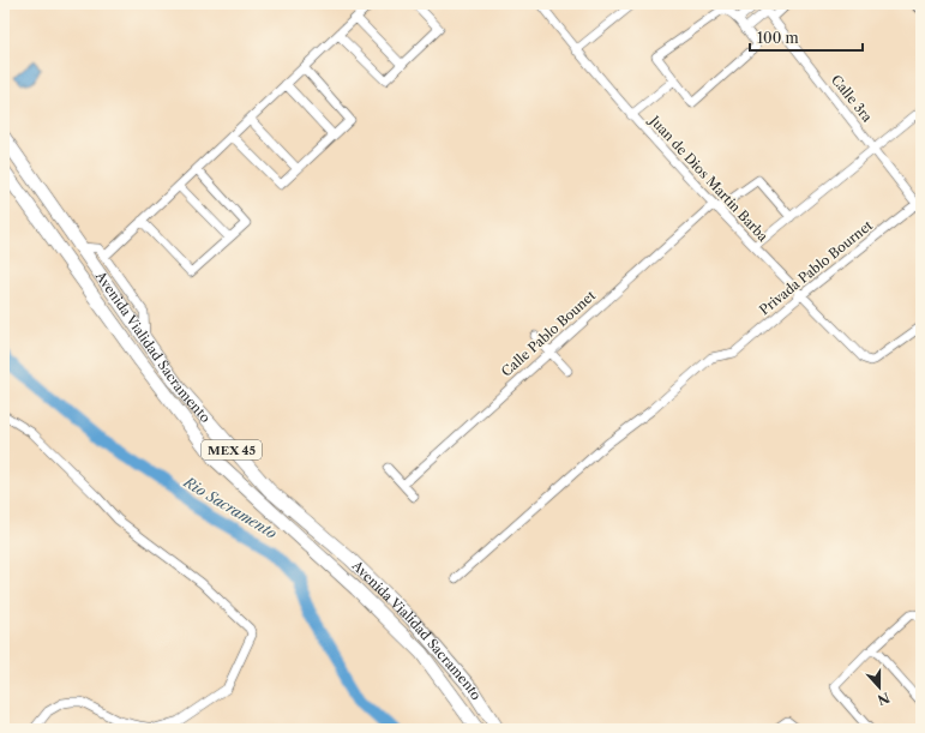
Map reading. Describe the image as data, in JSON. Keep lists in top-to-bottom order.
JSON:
{
  "streets": {
    "highway": ["Avenida Vialidad Sacramento", "MEX 45"],
    "street": [
      "Calle 3ra",
      "Juan de Dios Martin Barba",
      "Privada Pablo Bournet",
      "Calle Pablo Bounet"
    ]
  },
  "crossings": [
    ["Calle 3ra", "Privada Pablo Bournet"],
    ["Juan de Dios Martin Barba", "Privada Pablo Bournet"],
    ["Juan de Dios Martin Barba", "Calle Pablo Bounet"]
  ],
  "water": ["Rio Sacramento"],
  "scale_bar": "100 m",
  "north": "bottom"
}
